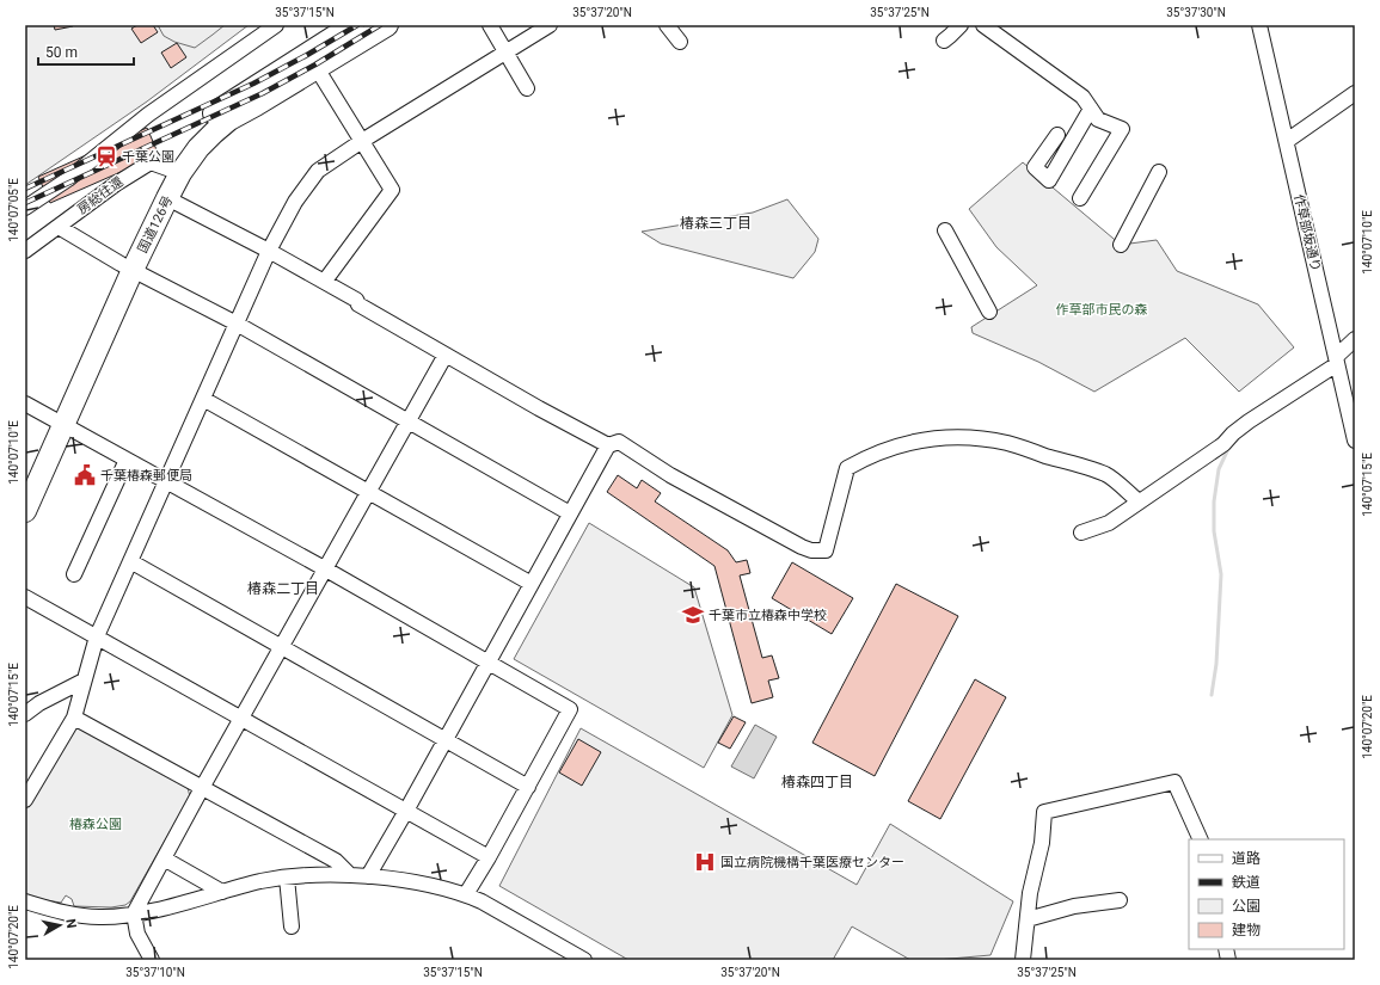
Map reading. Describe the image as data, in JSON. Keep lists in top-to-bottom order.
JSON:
{
  "streets": {
    "highway": ["国道126号"],
    "street": ["房総往還", "作草部坂通り"]
  },
  "crossings": [
    ["房総往還", "国道126号"]
  ],
  "districts": ["椿森三丁目", "椿森二丁目", "椿森四丁目"],
  "parks": ["作草部市民の森", "椿森公園"],
  "places": {
    "station": ["千葉公園"],
    "public building": ["千葉椿森郵便局"],
    "school or university": ["千葉市立椿森中学校"],
    "hospital": ["国立病院機構千葉医療センター"]
  },
  "legend": [
    "道路",
    "鉄道",
    "公園",
    "建物"
  ],
  "scale_bar": "50 m",
  "north": "right",
  "coordinates": [
    "35°37'15\"N",
    "35°37'20\"N",
    "35°37'25\"N",
    "35°37'30\"N",
    "140°07'05\"E",
    "140°07'10\"E",
    "140°07'15\"E",
    "140°07'20\"E",
    "35°37'10\"N"
  ]
}
